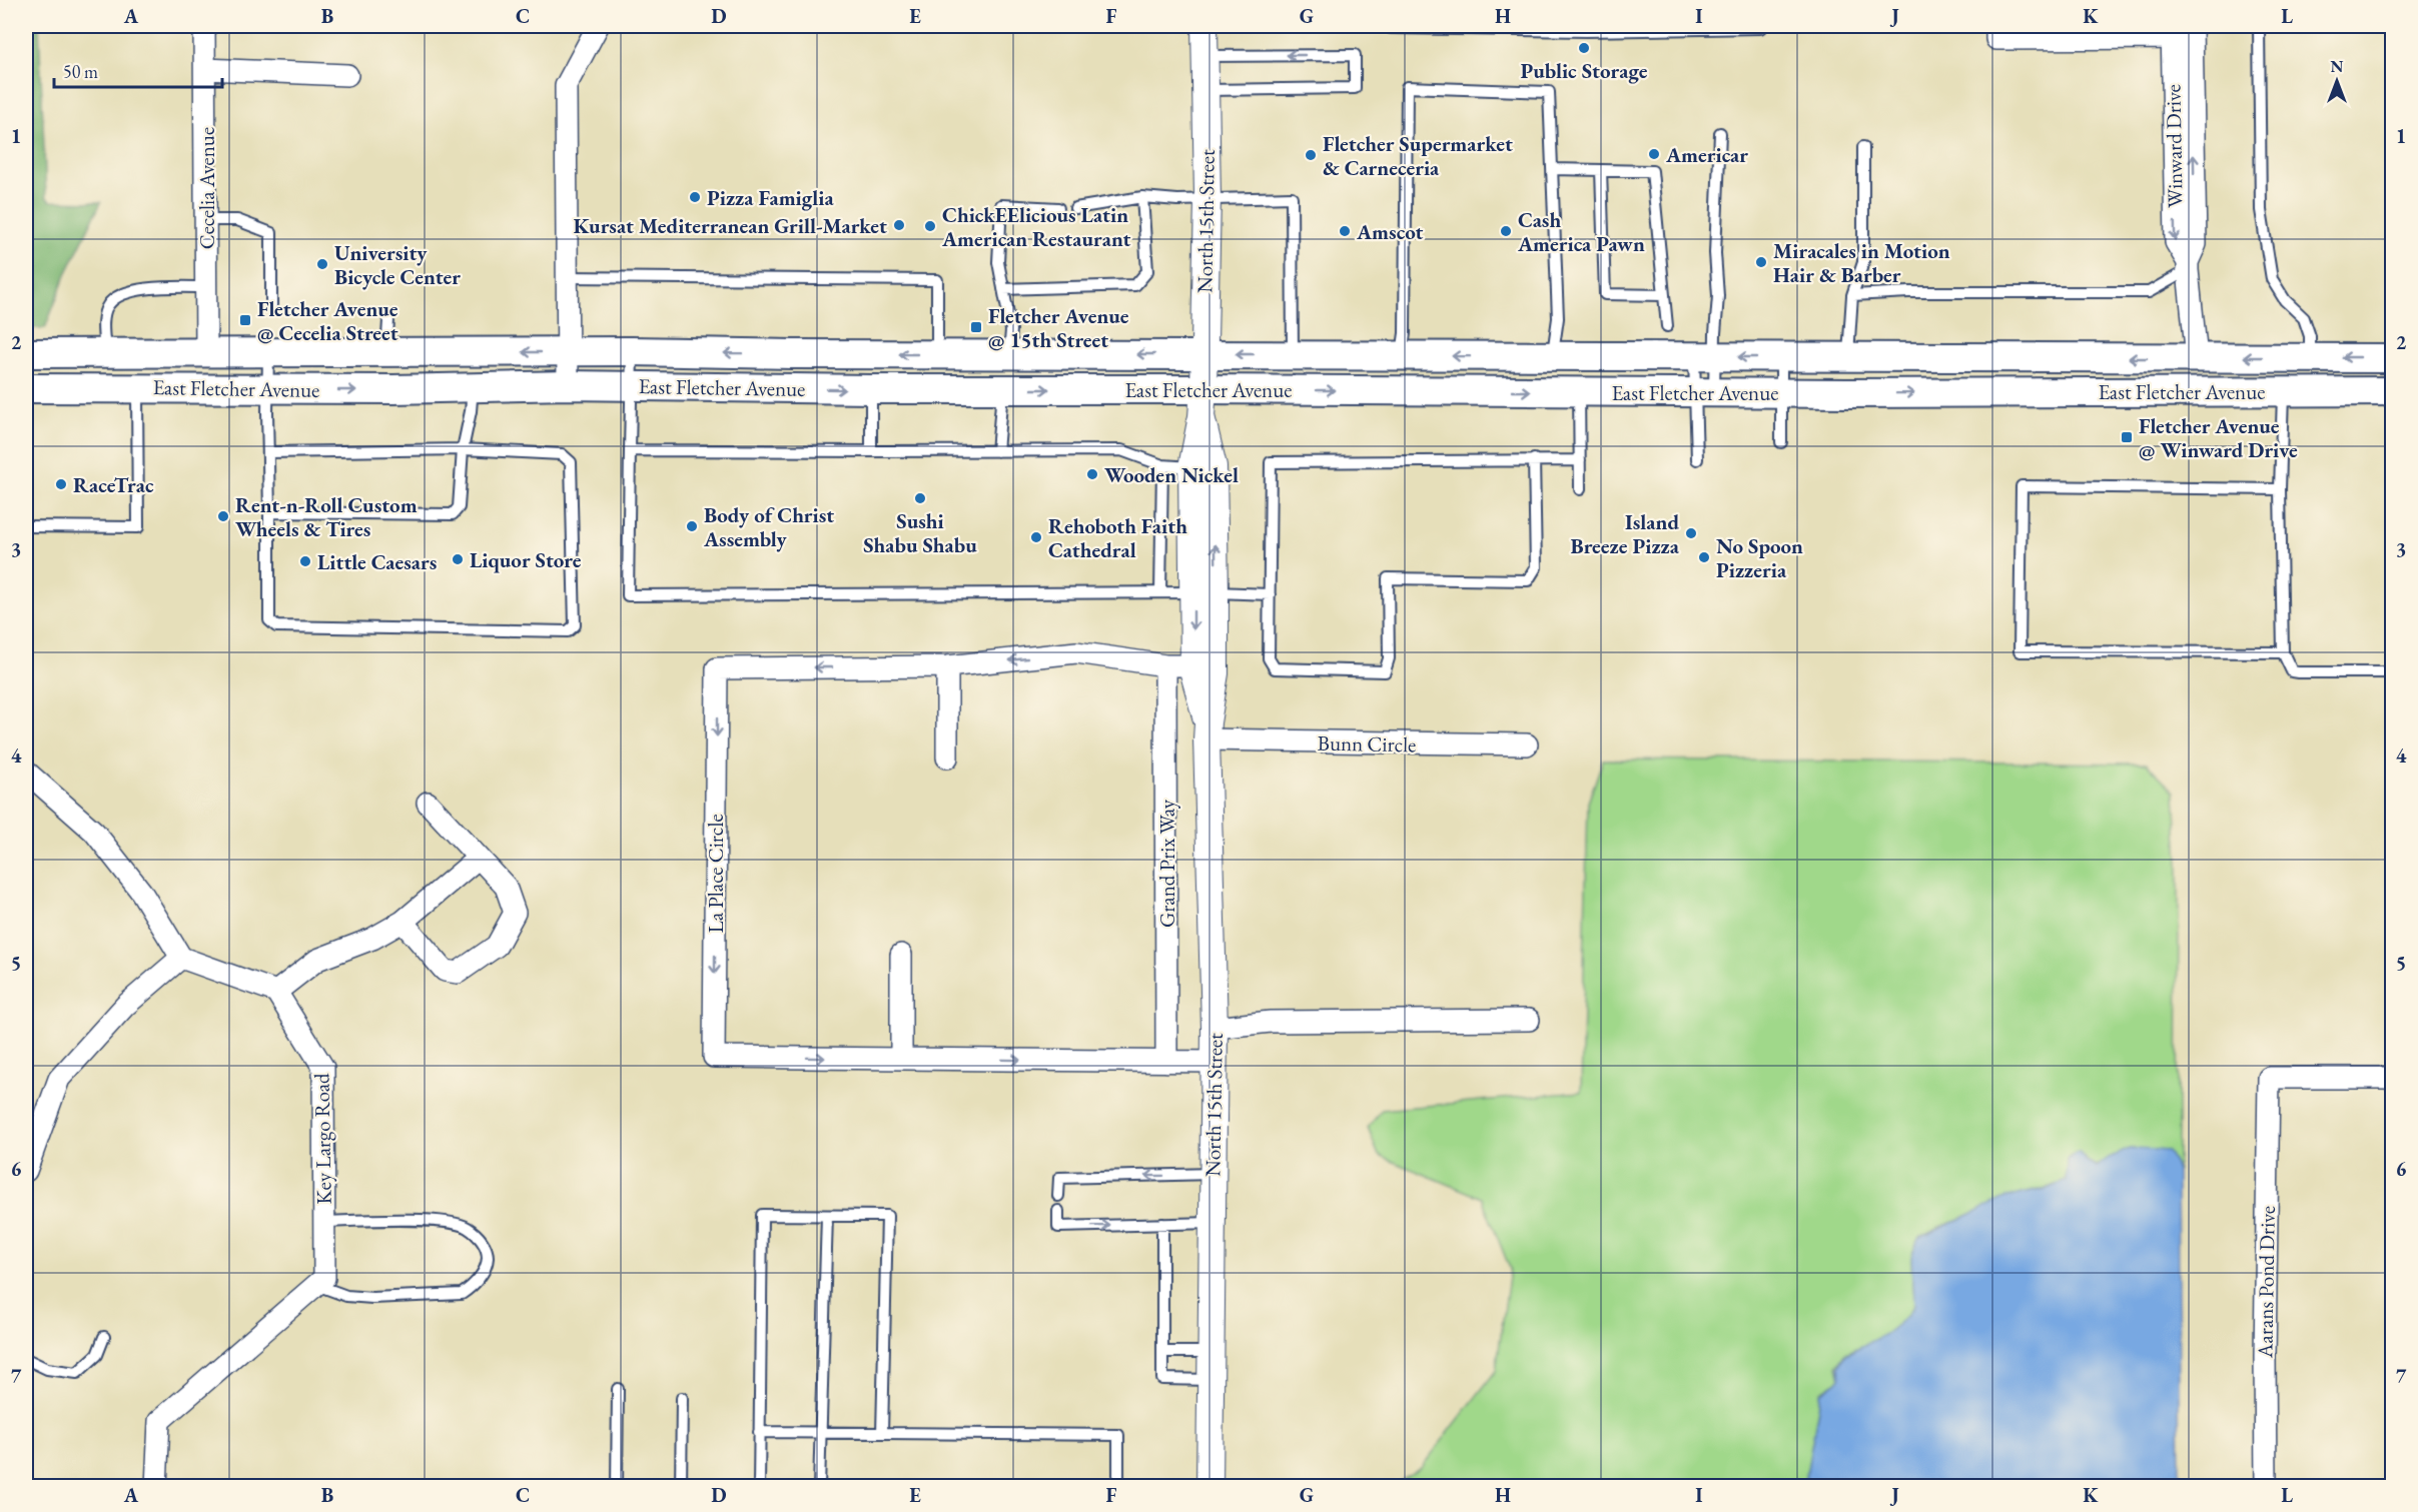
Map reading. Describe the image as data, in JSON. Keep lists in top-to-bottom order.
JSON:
{
  "streets": {
    "main road": ["East Fletcher Avenue"],
    "street": [
      "Winward Drive",
      "Cecelia Avenue",
      "North 15th Street",
      "Bunn Circle",
      "Grand Prix Way",
      "La Place Circle",
      "Key Largo Road",
      "Aarans Pond Drive"
    ]
  },
  "crossings": [
    ["Winward Drive", "East Fletcher Avenue"],
    ["Cecelia Avenue", "East Fletcher Avenue"],
    ["North 15th Street", "East Fletcher Avenue"],
    ["North 15th Street", "Bunn Circle"],
    ["North 15th Street", "La Place Circle"],
    ["Grand Prix Way", "La Place Circle"]
  ],
  "places": {
    "other": [
      "Public Storage",
      "Americar",
      "Fletcher Supermarket & Carneceria",
      "Pizza Famiglia",
      "Kursat Mediterranean Grill-Market",
      "ChickEElicious Latin American Restaurant",
      "Amscot",
      "Cash America Pawn",
      "Miracales in Motion Hair & Barber",
      "University Bicycle Center",
      "Wooden Nickel",
      "RaceTrac",
      "Sushi Shabu Shabu",
      "Rent-n-Roll Custom Wheels & Tires",
      "Body of Christ Assembly",
      "Island Breeze Pizza",
      "Rehoboth Faith Cathedral",
      "No Spoon Pizzeria",
      "Liquor Store",
      "Little Caesars"
    ],
    "transit": ["Fletcher Avenue @ Cecelia Street", "Fletcher Avenue @ 15th Street", "Fletcher Avenue @ Winward Drive"]
  },
  "scale_bar": "50 m",
  "north": "top",
  "grid": {
    "columns": [
      "A",
      "B",
      "C",
      "D",
      "E",
      "F",
      "G",
      "H",
      "I",
      "J",
      "K",
      "L"
    ],
    "rows": [
      "1",
      "2",
      "3",
      "4",
      "5",
      "6",
      "7"
    ]
  }
}
